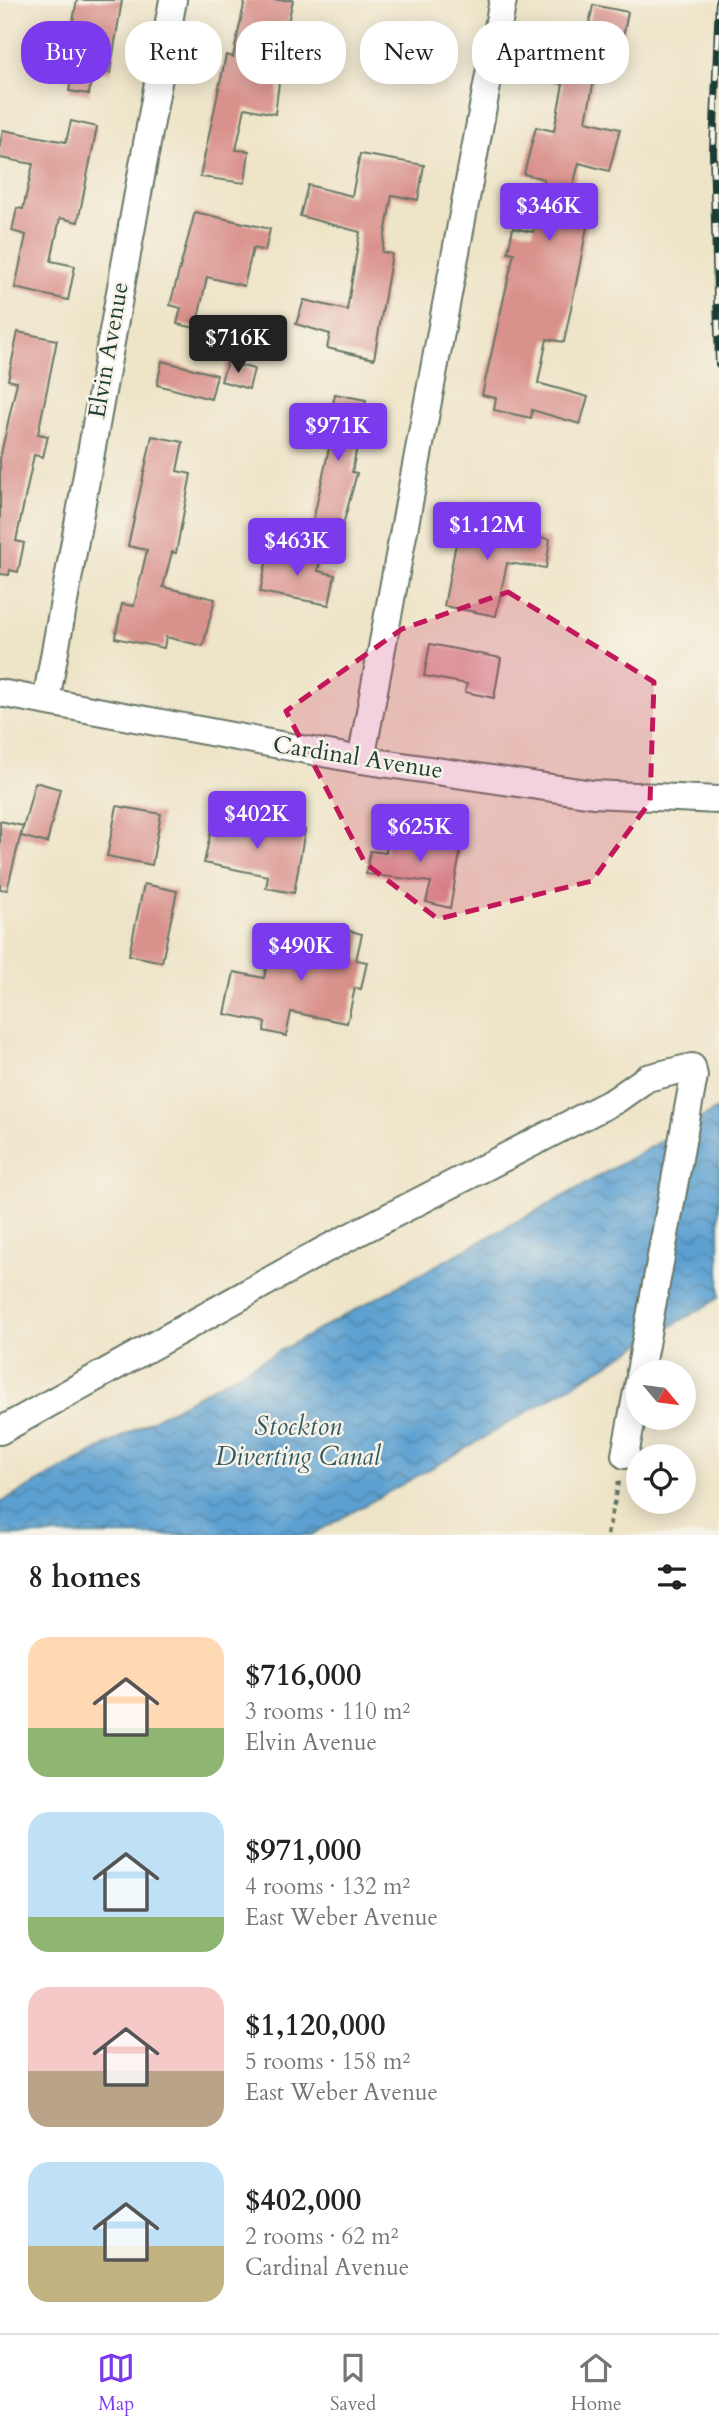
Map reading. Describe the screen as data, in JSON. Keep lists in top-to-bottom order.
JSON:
{
  "streets": {
    "street": ["Elvin Avenue", "Cardinal Avenue"]
  },
  "crossings": [
    ["Elvin Avenue", "Cardinal Avenue"]
  ],
  "water": ["Stockton Diverting Canal"],
  "north": "bottom right",
  "page": {
    "chip": [
      "Buy",
      "Rent",
      "Filters",
      "New",
      "Apartment"
    ],
    "price": [
      "$346K",
      "$716K",
      "$971K",
      "$1.12M",
      "$463K",
      "$402K",
      "$625K",
      "$490K"
    ],
    "heading": "8 homes",
    "list": [
      {
        "name": "$716,000",
        "note": "3 rooms · 110 m² · Elvin Avenue"
      },
      {
        "name": "$971,000",
        "note": "4 rooms · 132 m² · East Weber Avenue"
      },
      {
        "name": "$1,120,000",
        "note": "5 rooms · 158 m² · East Weber Avenue"
      },
      {
        "name": "$402,000",
        "note": "2 rooms · 62 m² · Cardinal Avenue"
      }
    ],
    "tabs": ["Map", "Saved", "Home"]
  }
}
